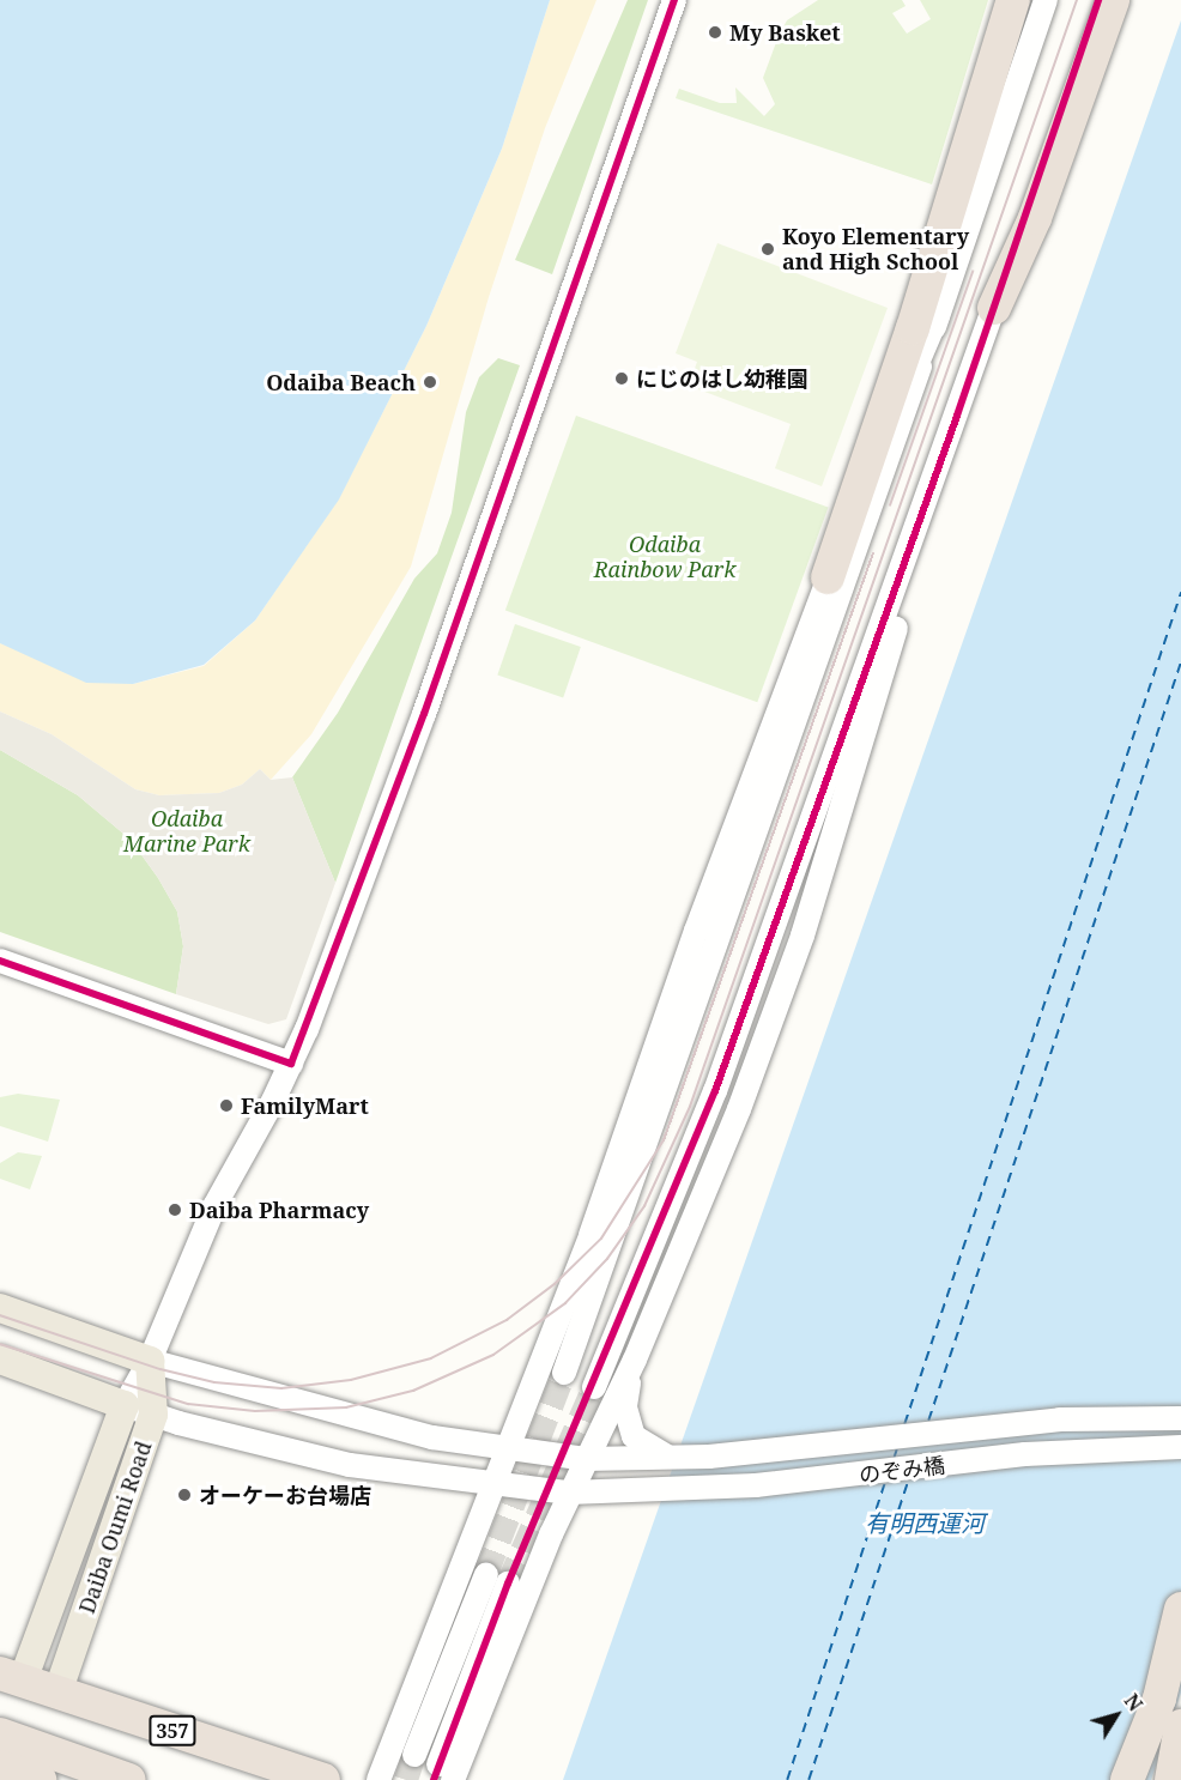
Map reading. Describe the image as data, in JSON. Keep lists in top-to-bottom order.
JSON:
{
  "streets": {
    "highway": ["357"],
    "main road": ["Daiba Oumi Road"],
    "street": ["のぞみ橋"]
  },
  "crossings": [
    ["のぞみ橋", "Daiba Oumi Road"],
    ["Daiba Oumi Road", "357"]
  ],
  "water": ["有明西運河"],
  "parks": ["Odaiba Rainbow Park", "Odaiba Marine Park"],
  "places": [
    "My Basket",
    "Koyo Elementary and High School",
    "にじのはし幼稚園",
    "Odaiba Beach",
    "FamilyMart",
    "Daiba Pharmacy",
    "オーケーお台場店"
  ],
  "north": "top right"
}
